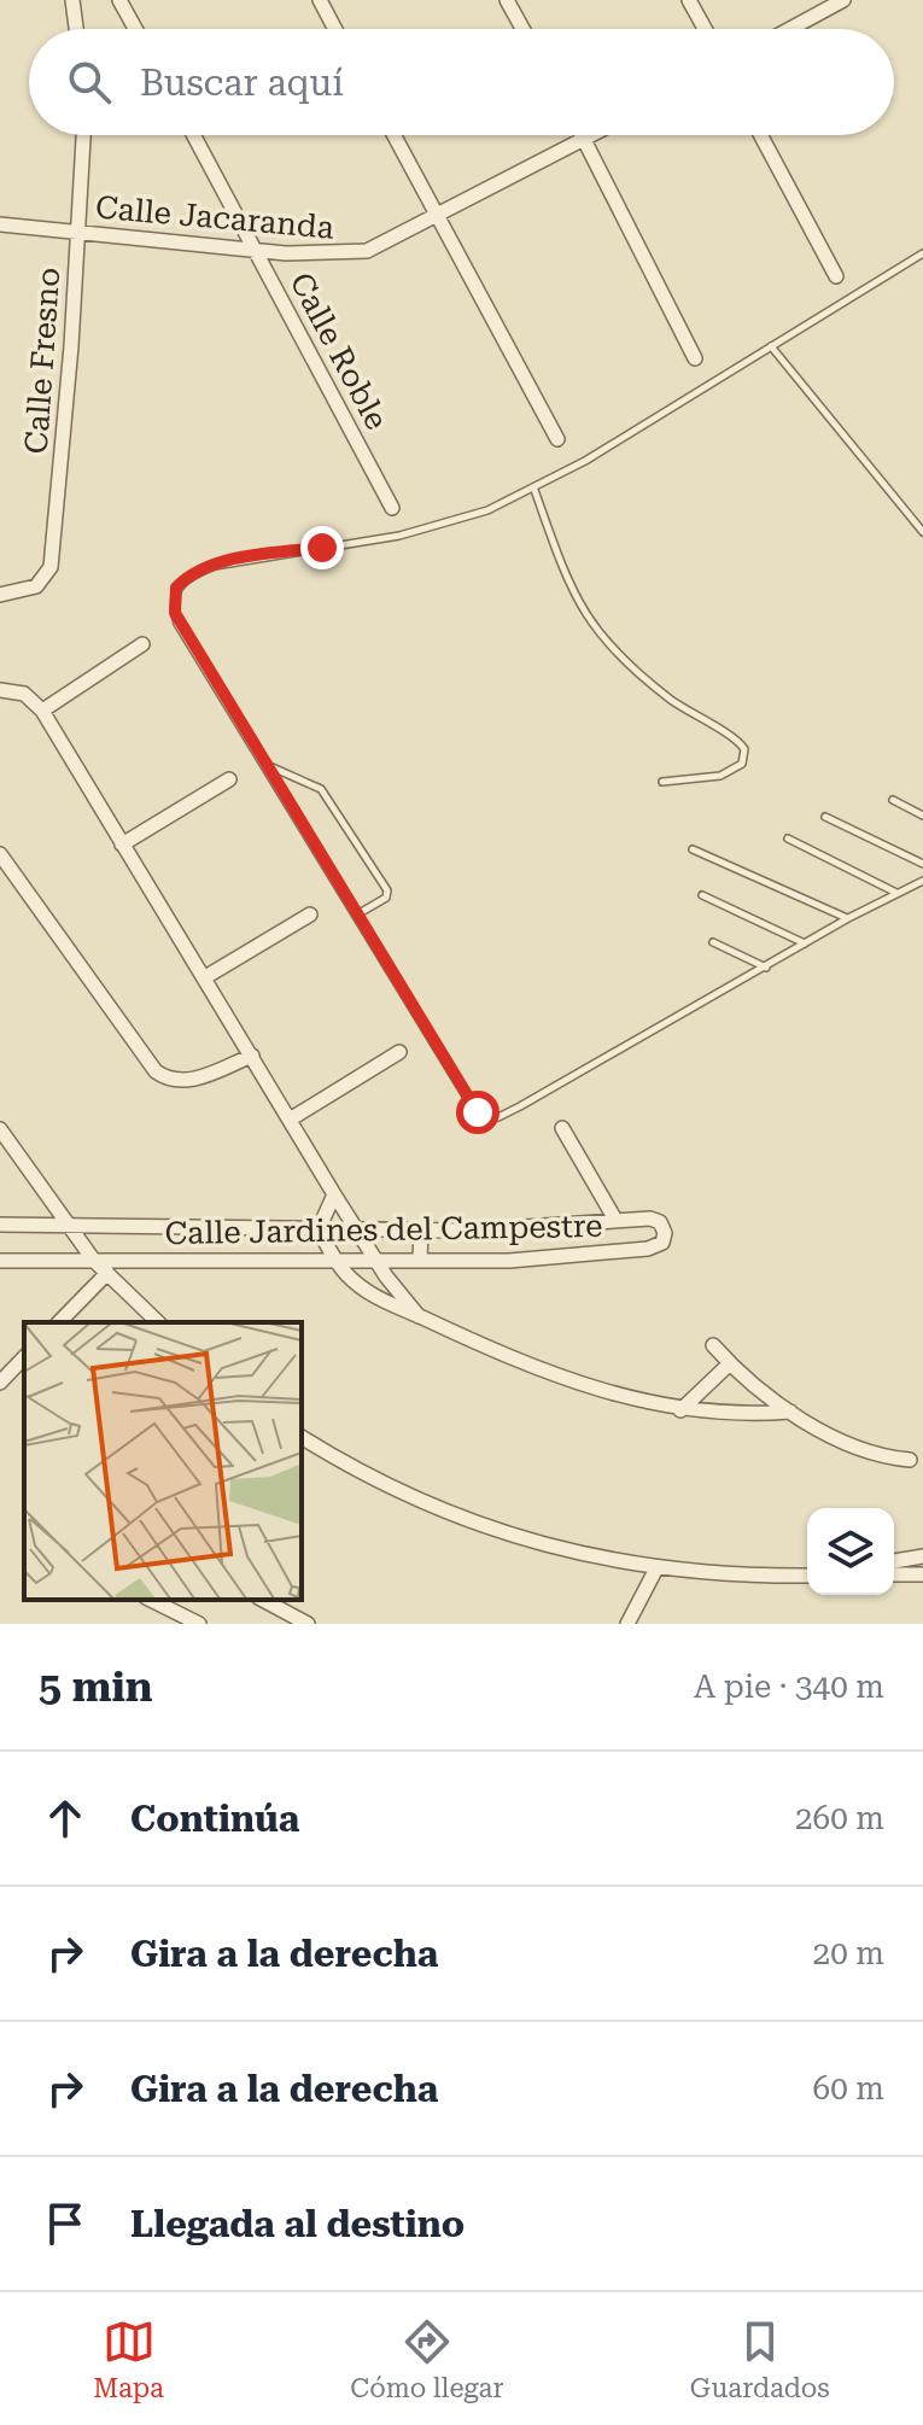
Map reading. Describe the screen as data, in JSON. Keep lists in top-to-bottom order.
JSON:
{
  "streets": {
    "street": [
      "Calle Jacaranda",
      "Calle Roble",
      "Calle Fresno",
      "Calle Jardines del Campestre"
    ]
  },
  "crossings": [
    ["Calle Jacaranda", "Calle Roble"],
    ["Calle Jacaranda", "Calle Fresno"]
  ],
  "page": {
    "search": "Buscar aquí",
    "heading": ["5 min", "A pie · 340 m"],
    "list": [
      ["Continúa", "260 m"],
      ["Gira a la derecha", "20 m"],
      ["Gira a la derecha", "60 m"],
      "Llegada al destino"
    ],
    "nav": ["Mapa", "Cómo llegar", "Guardados"]
  }
}
